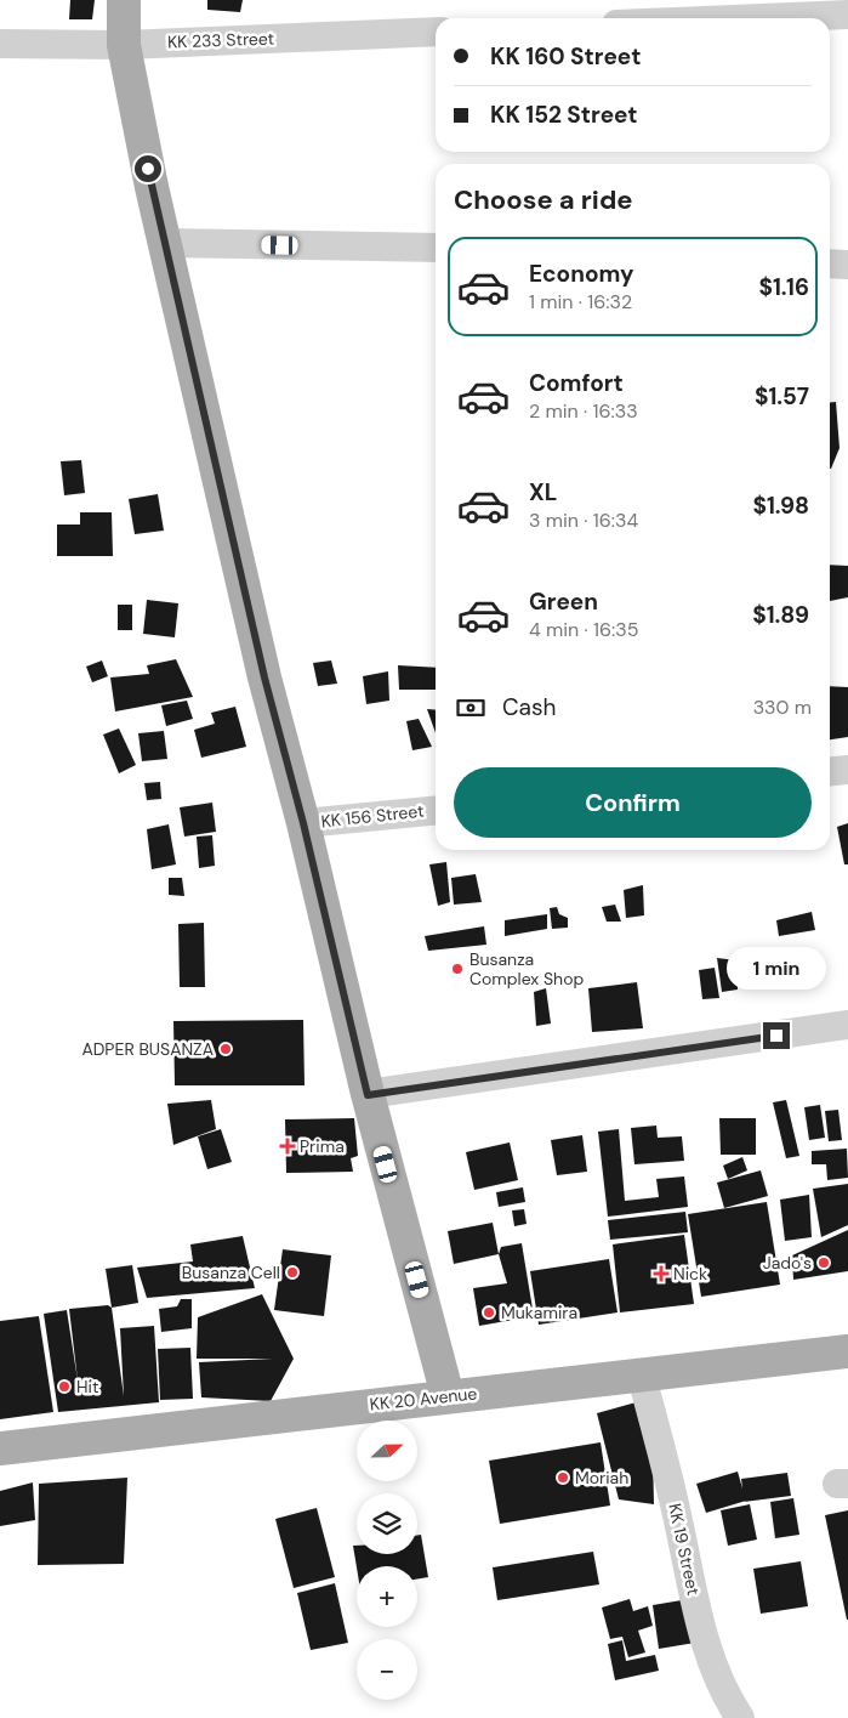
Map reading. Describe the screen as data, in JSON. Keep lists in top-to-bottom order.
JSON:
{
  "streets": {
    "main road": ["KK 20 Avenue"],
    "street": ["KK 233 Street", "KK 156 Street", "KK 19 Street"]
  },
  "crossings": [
    ["KK 20 Avenue", "KK 19 Street"]
  ],
  "places": {
    "other": [
      "Busanza Complex Shop",
      "ADPER BUSANZA",
      "Jado's",
      "Busanza Cell",
      "Mukamira",
      "Hit",
      "Moriah"
    ],
    "health": ["Prima", "Nick"]
  },
  "north": "right",
  "page": {
    "banner": ["KK 160 Street", "KK 152 Street"],
    "heading": "Choose a ride",
    "list": [
      {
        "name": "Economy",
        "note": "1 min · 16:32",
        "value": "$1.16"
      },
      {
        "name": "Comfort",
        "note": "2 min · 16:33",
        "value": "$1.57"
      },
      {
        "name": "XL",
        "note": "3 min · 16:34",
        "value": "$1.98"
      },
      {
        "name": "Green",
        "note": "4 min · 16:35",
        "value": "$1.89"
      }
    ],
    "pay": ["Cash", "330 m"],
    "buttons": "Confirm",
    "bubble": "1 min",
    "map_buttons": ["+", "−"]
  }
}
